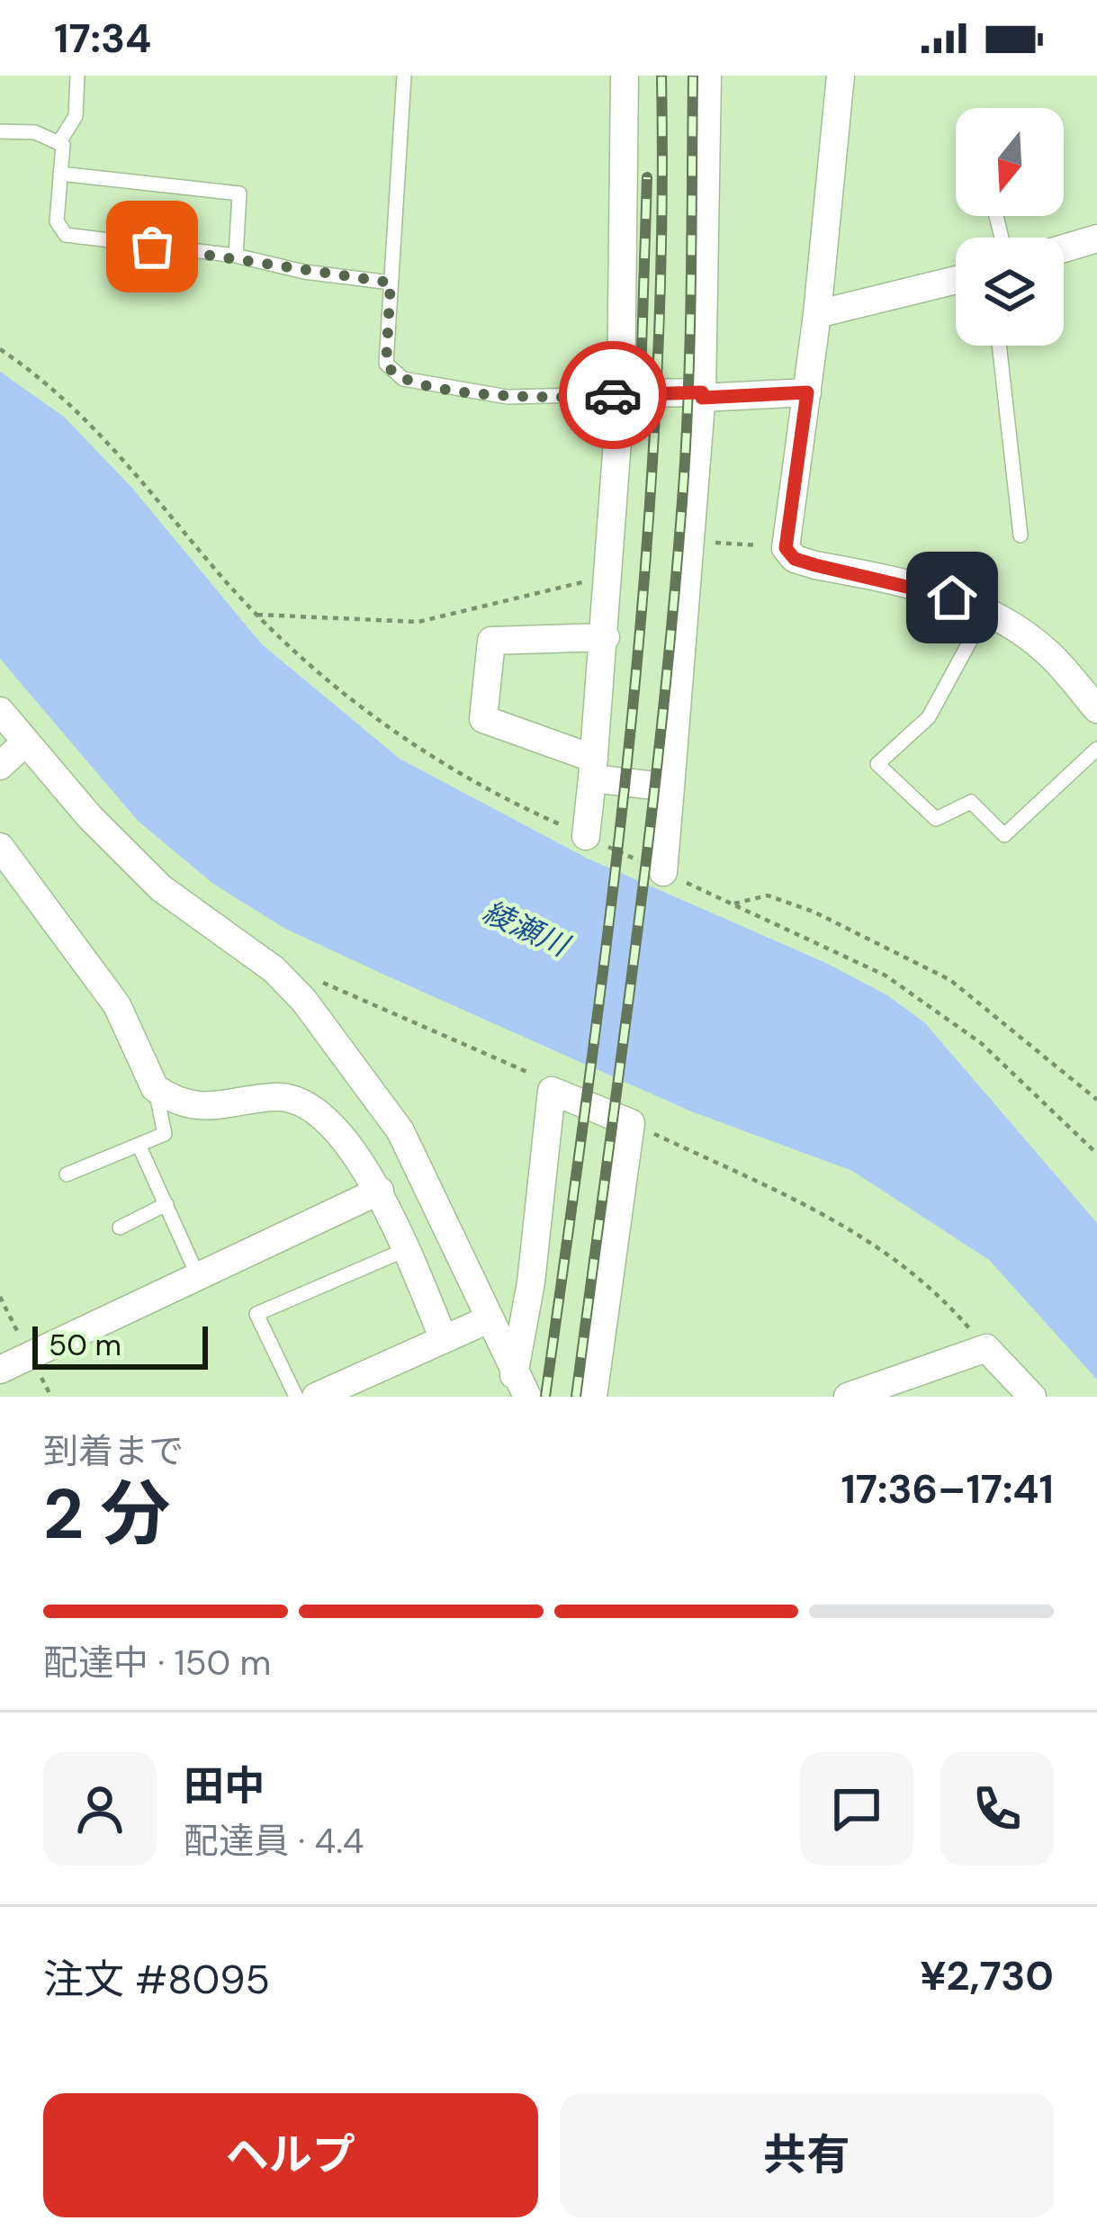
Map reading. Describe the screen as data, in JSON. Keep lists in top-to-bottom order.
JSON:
{
  "water": ["綾瀬川"],
  "scale_bar": "50 m",
  "north": "bottom",
  "page": {
    "status": "17:34",
    "scale": "50 m",
    "heading": ["2 分", "到着まで", "17:36–17:41"],
    "panel": [
      "田中",
      "配達員 · 4.4",
      "注文 #8095",
      "¥2,730"
    ],
    "bar": "配達中 · 150 m",
    "buttons": ["ヘルプ", "共有"]
  }
}
